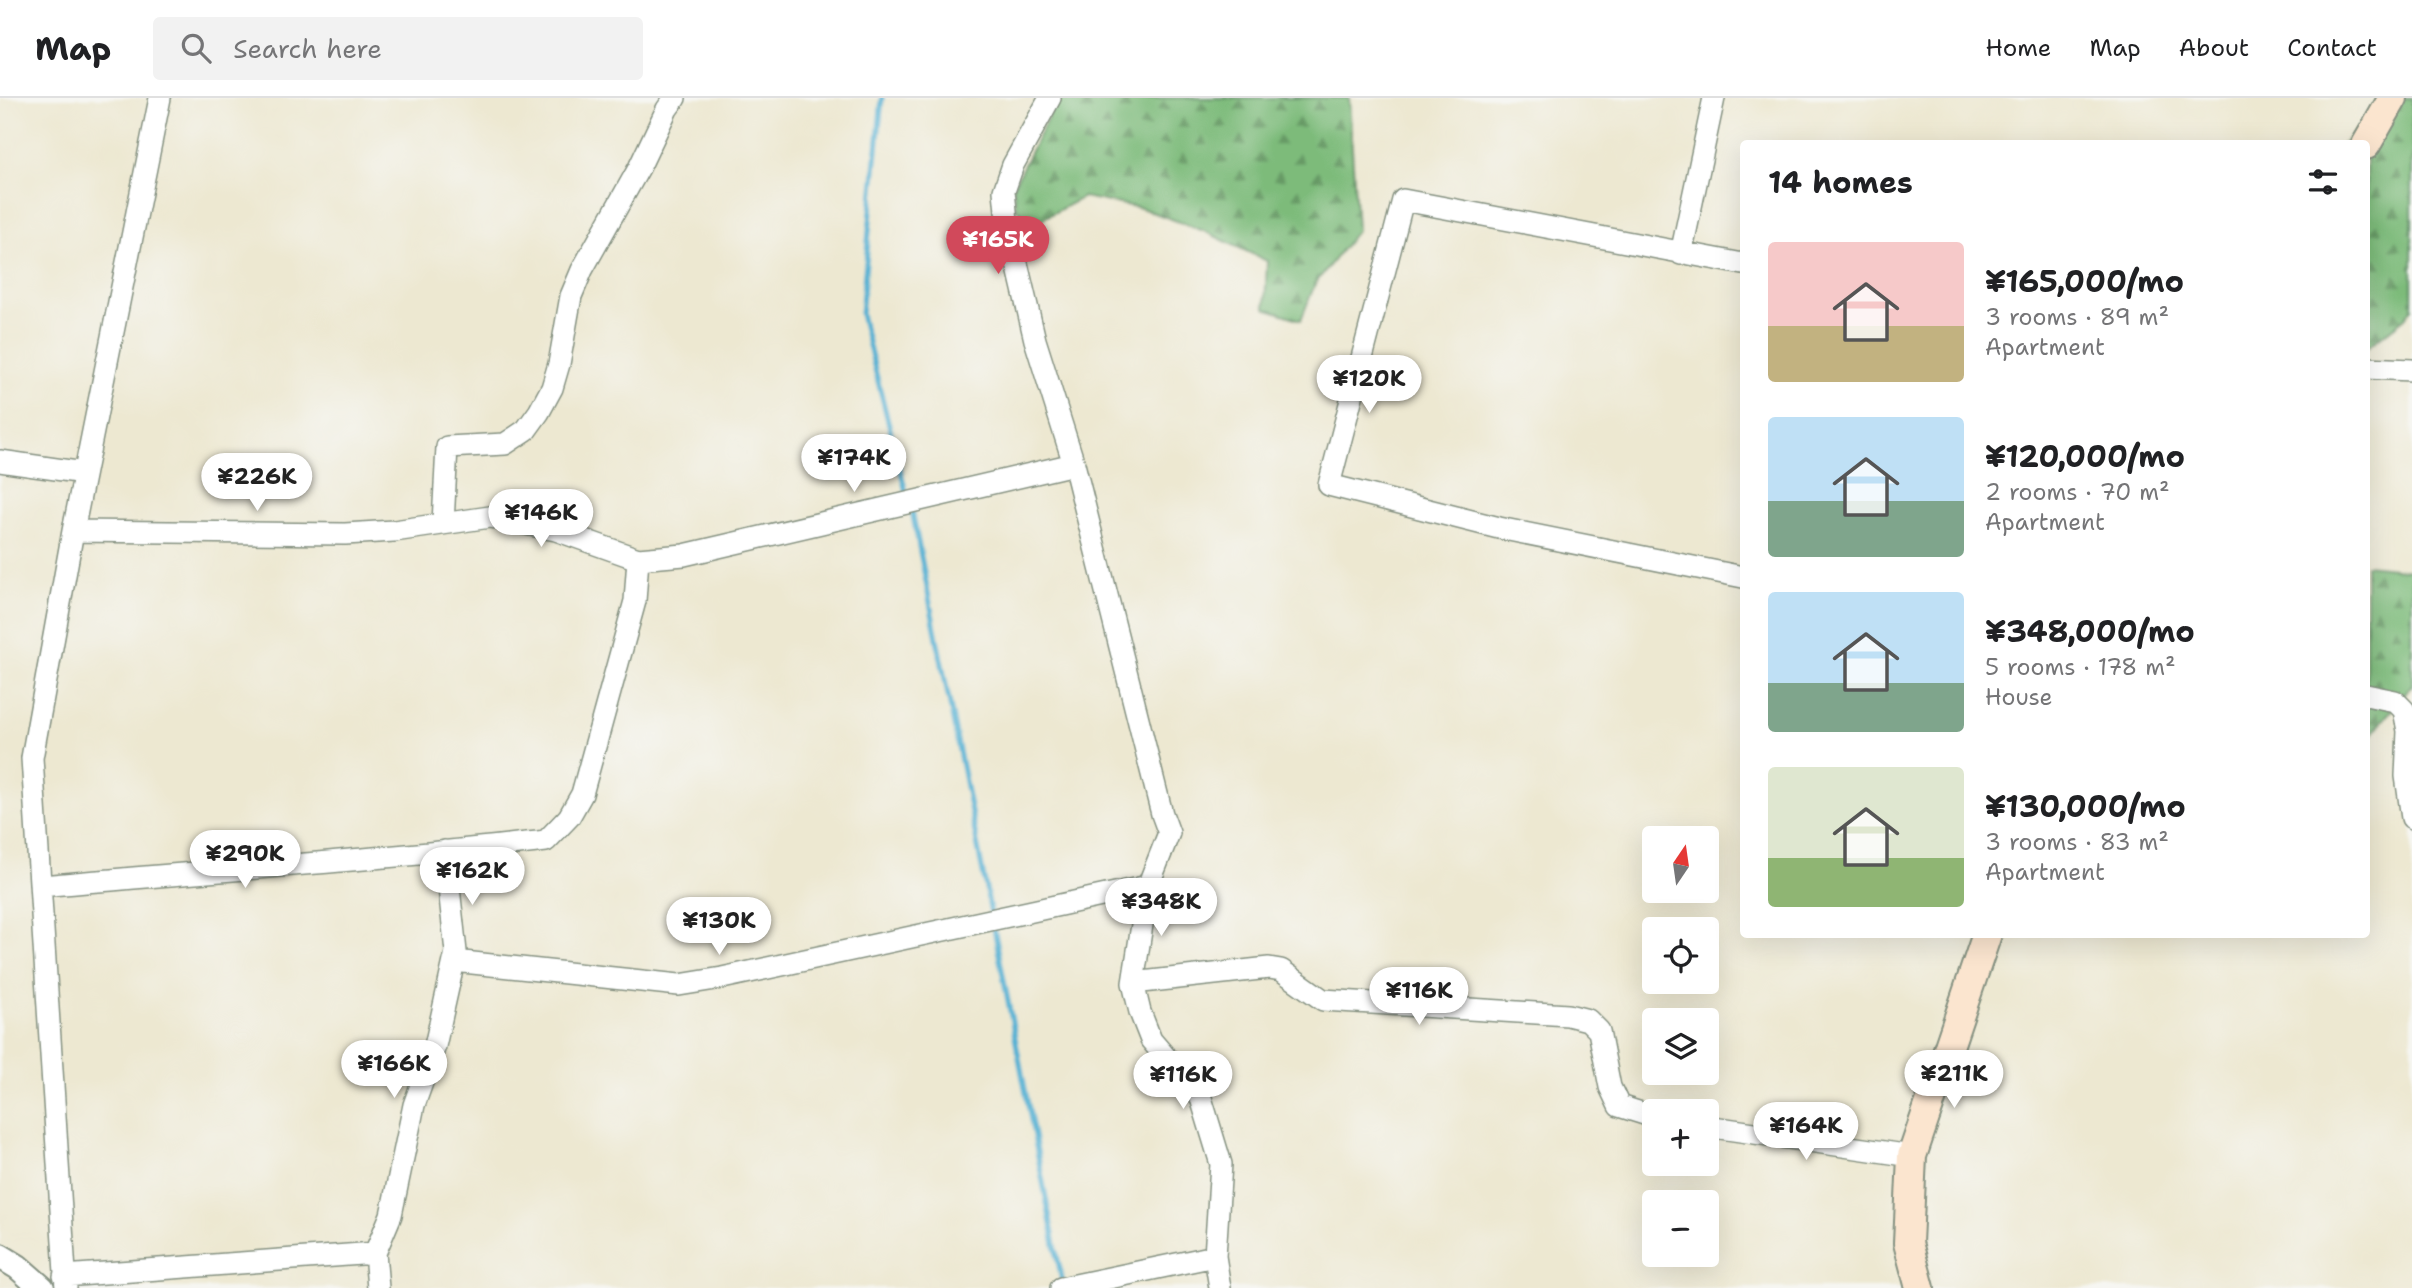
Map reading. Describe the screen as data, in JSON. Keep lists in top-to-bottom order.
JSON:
{
  "north": "top",
  "page": {
    "header": "Map",
    "search": "Search here",
    "nav": [
      "Home",
      "Map",
      "About",
      "Contact"
    ],
    "heading": "14 homes",
    "price": [
      "¥165K",
      "¥120K",
      "¥174K",
      "¥226K",
      "¥146K",
      "¥290K",
      "¥162K",
      "¥348K",
      "¥130K",
      "¥116K",
      "¥166K",
      "¥211K",
      "¥116K",
      "¥164K"
    ],
    "list": [
      {
        "name": "¥165,000/mo",
        "note": "3 rooms · 89 m² · Apartment"
      },
      {
        "name": "¥120,000/mo",
        "note": "2 rooms · 70 m² · Apartment"
      },
      {
        "name": "¥348,000/mo",
        "note": "5 rooms · 178 m² · House"
      },
      {
        "name": "¥130,000/mo",
        "note": "3 rooms · 83 m² · Apartment"
      }
    ],
    "map_buttons": ["+", "−"]
  }
}
